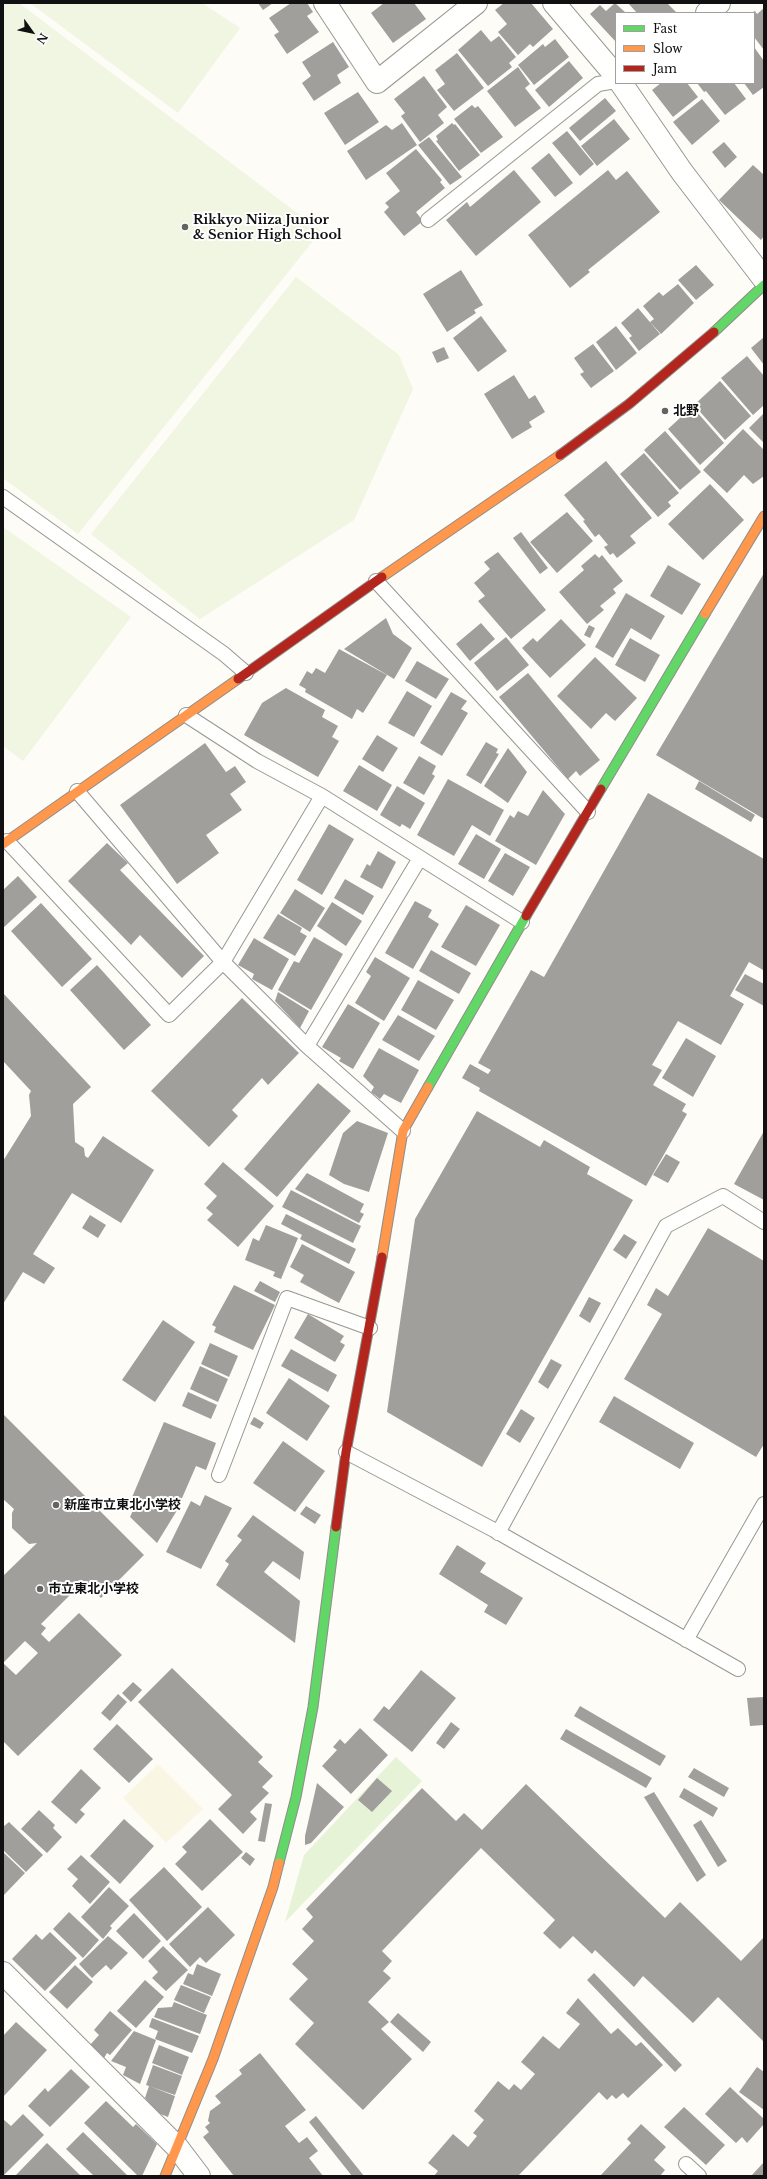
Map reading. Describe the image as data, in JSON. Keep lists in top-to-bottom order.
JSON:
{
  "places": [
    "Rikkyo Niiza Junior & Senior High School",
    "北野",
    "新座市立東北小学校",
    "市立東北小学校"
  ],
  "legend": ["Fast", "Slow", "Jam"],
  "north": "bottom right"
}
